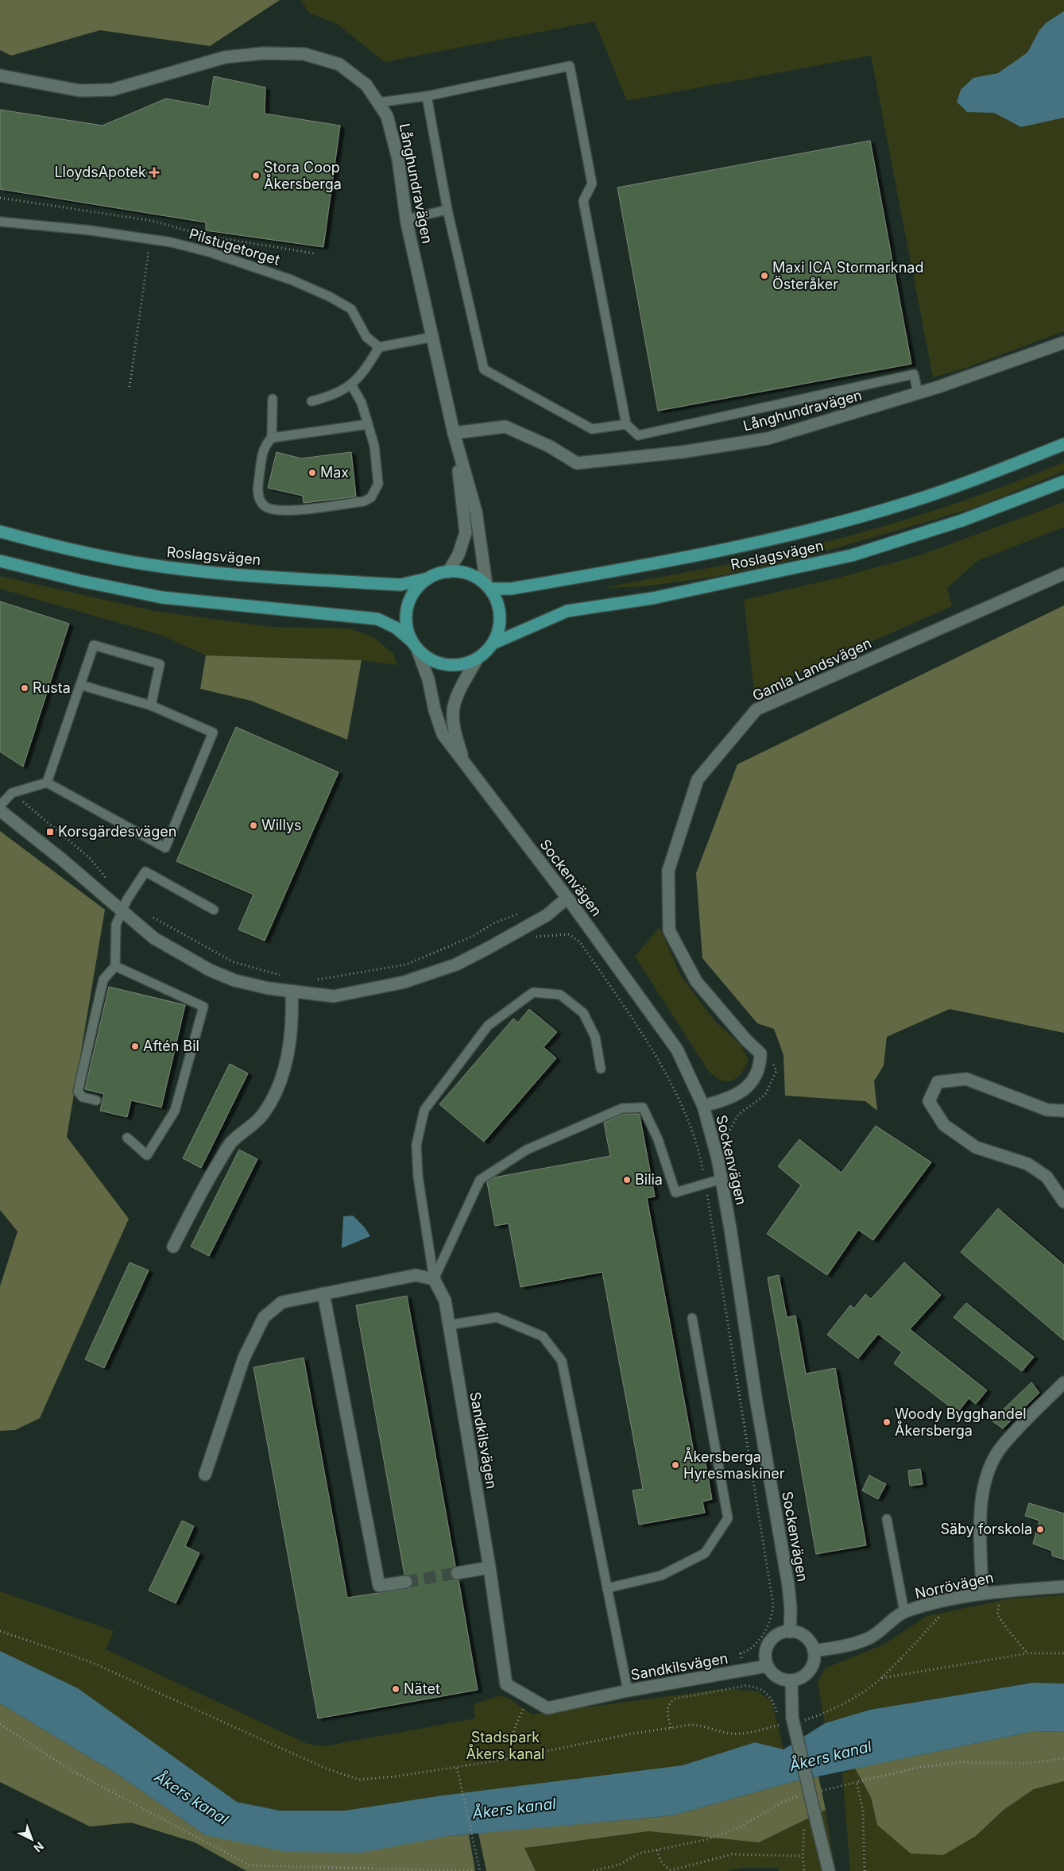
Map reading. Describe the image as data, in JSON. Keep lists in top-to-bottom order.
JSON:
{
  "streets": {
    "main road": ["Roslagsvägen"],
    "street": [
      "Långhundravägen",
      "Gamla Landsvägen",
      "Sockenvägen",
      "Sandkilsvägen",
      "Norrövägen"
    ],
    "lane": ["Pilstugetorget"]
  },
  "crossings": [
    ["Långhundravägen", "Roslagsvägen"],
    ["Långhundravägen", "Sockenvägen"],
    ["Roslagsvägen", "Sockenvägen"],
    ["Gamla Landsvägen", "Sockenvägen"],
    ["Sockenvägen", "Sandkilsvägen"],
    ["Sockenvägen", "Norrövägen"],
    ["Sandkilsvägen", "Norrövägen"]
  ],
  "water": ["Åkers kanal"],
  "parks": ["Stadspark Åkers kanal"],
  "places": {
    "health": ["LloydsApotek"],
    "other": [
      "Stora Coop Åkersberga",
      "Maxi ICA Stormarknad Österåker",
      "Max",
      "Rusta",
      "Willys",
      "Aftén Bil",
      "Bilia",
      "Woody Bygghandel Åkersberga",
      "Åkersberga Hyresmaskiner",
      "Säby forskola",
      "Nätet"
    ],
    "transit": ["Korsgärdesvägen"]
  },
  "north": "bottom right"
}
